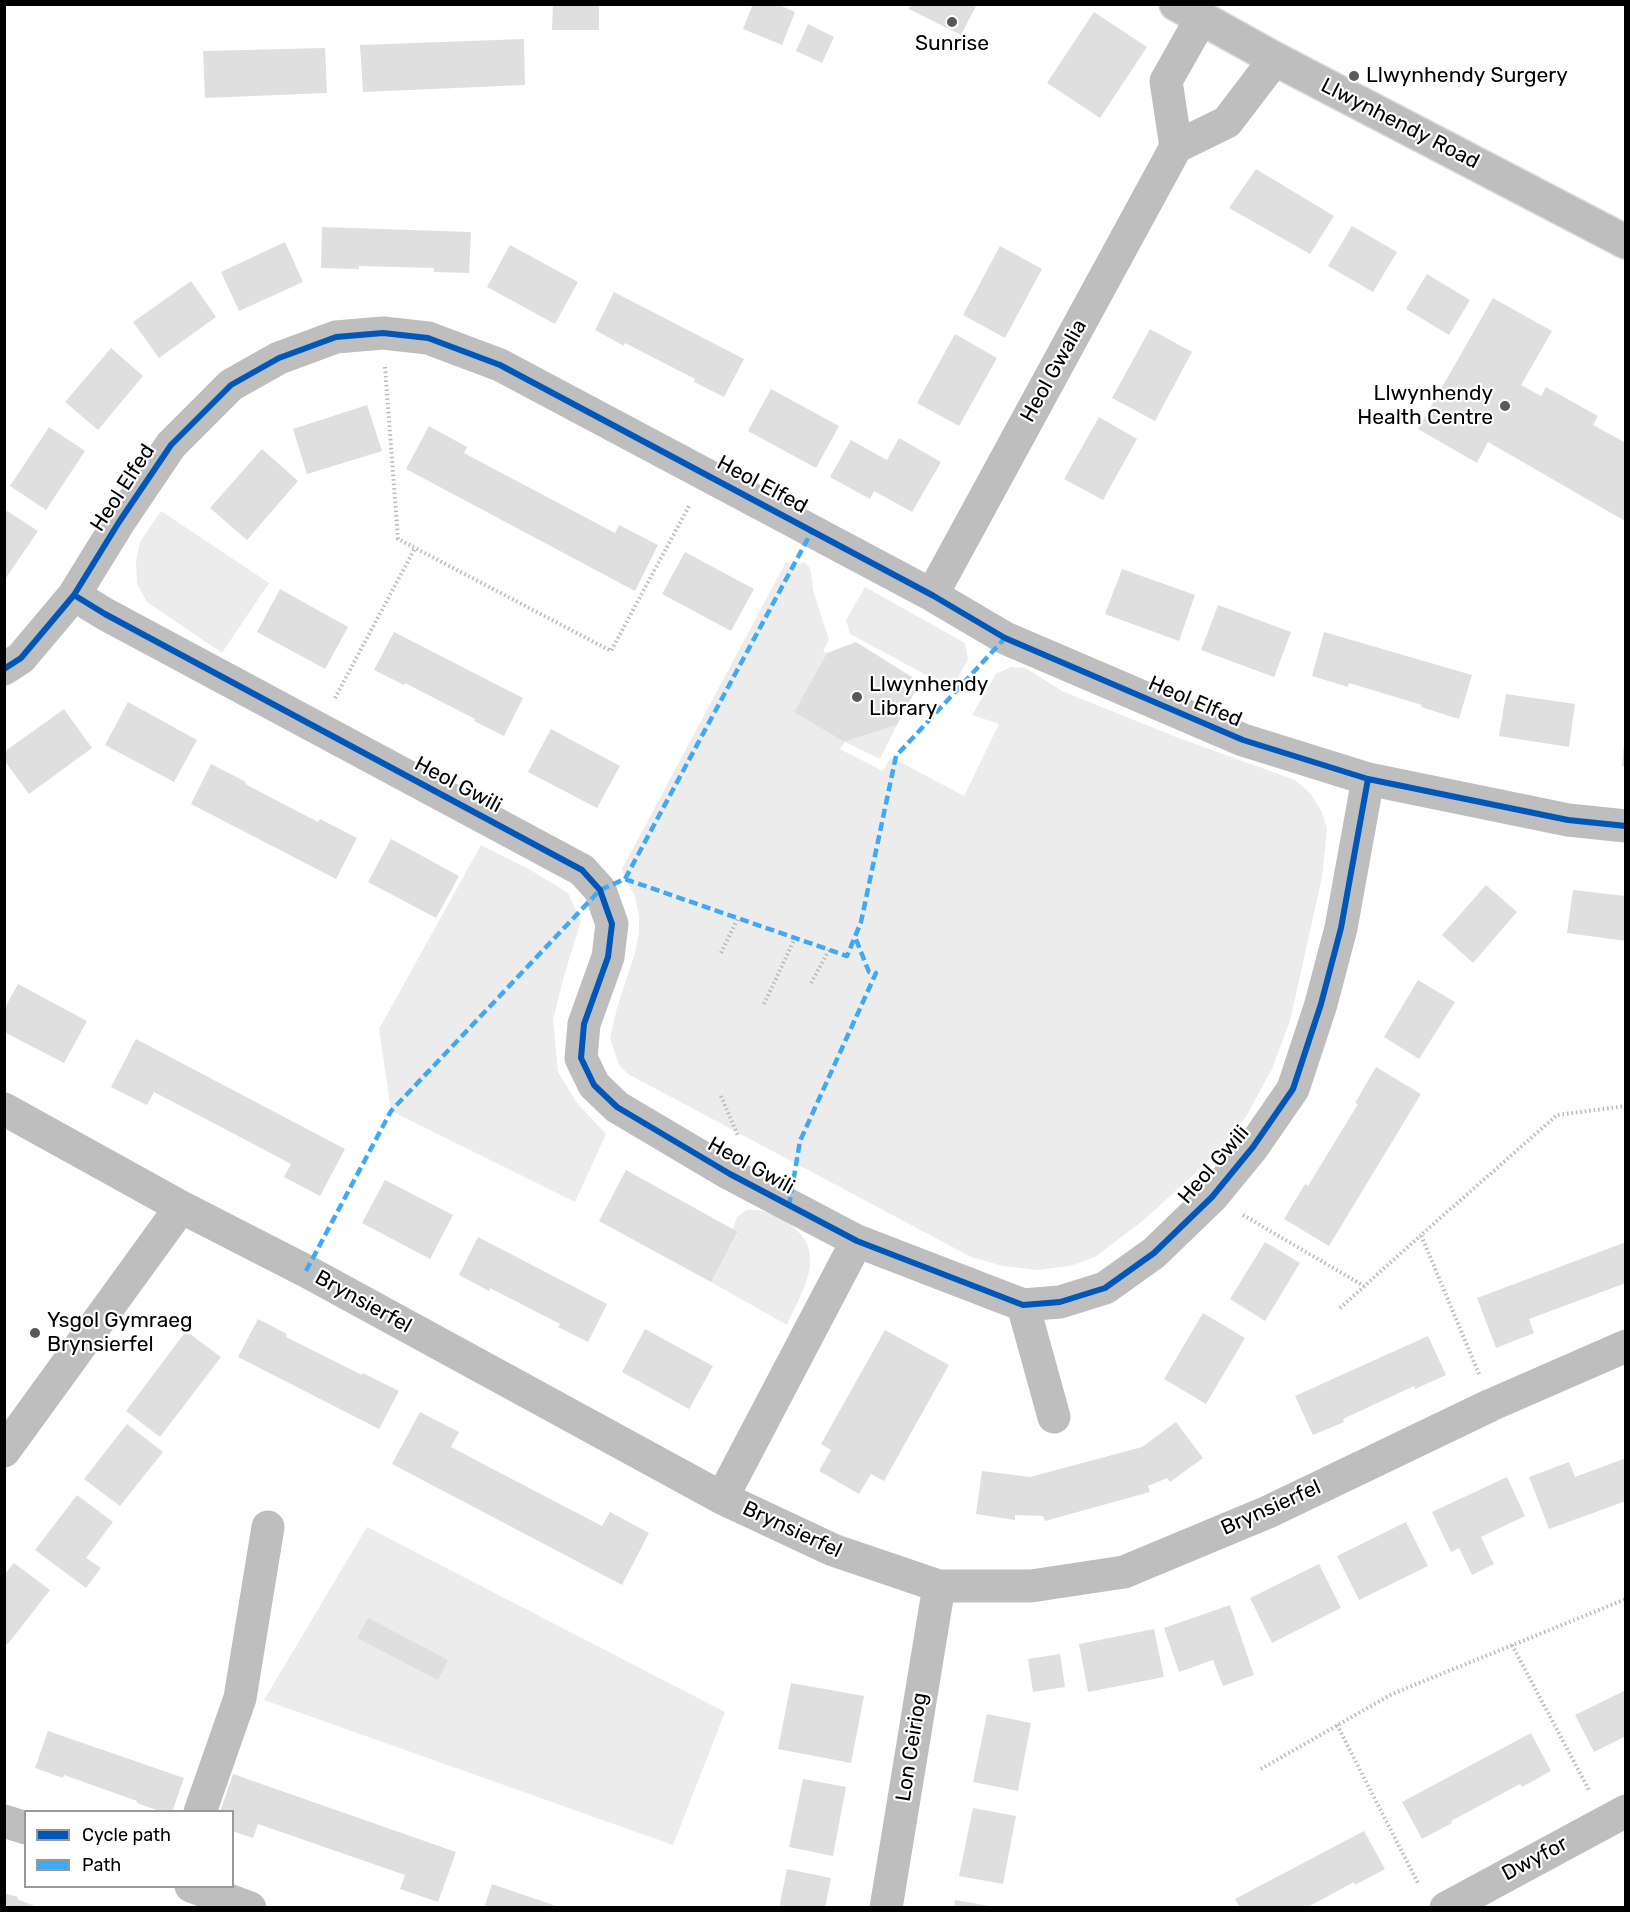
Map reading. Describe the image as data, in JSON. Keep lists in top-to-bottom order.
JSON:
{
  "streets": {
    "street": [
      "Llwynhendy Road",
      "Heol Gwalia",
      "Heol Elfed",
      "Heol Gwili",
      "Brynsierfel",
      "Lon Ceiriog",
      "Dwyfor"
    ]
  },
  "crossings": [
    ["Heol Gwalia", "Heol Elfed"],
    ["Heol Elfed", "Heol Gwili"],
    ["Brynsierfel", "Lon Ceiriog"]
  ],
  "places": [
    "Sunrise",
    "Llwynhendy Surgery",
    "Llwynhendy Health Centre",
    "Llwynhendy Library",
    "Ysgol Gymraeg Brynsierfel"
  ],
  "legend": ["Cycle path", "Path"]
}
